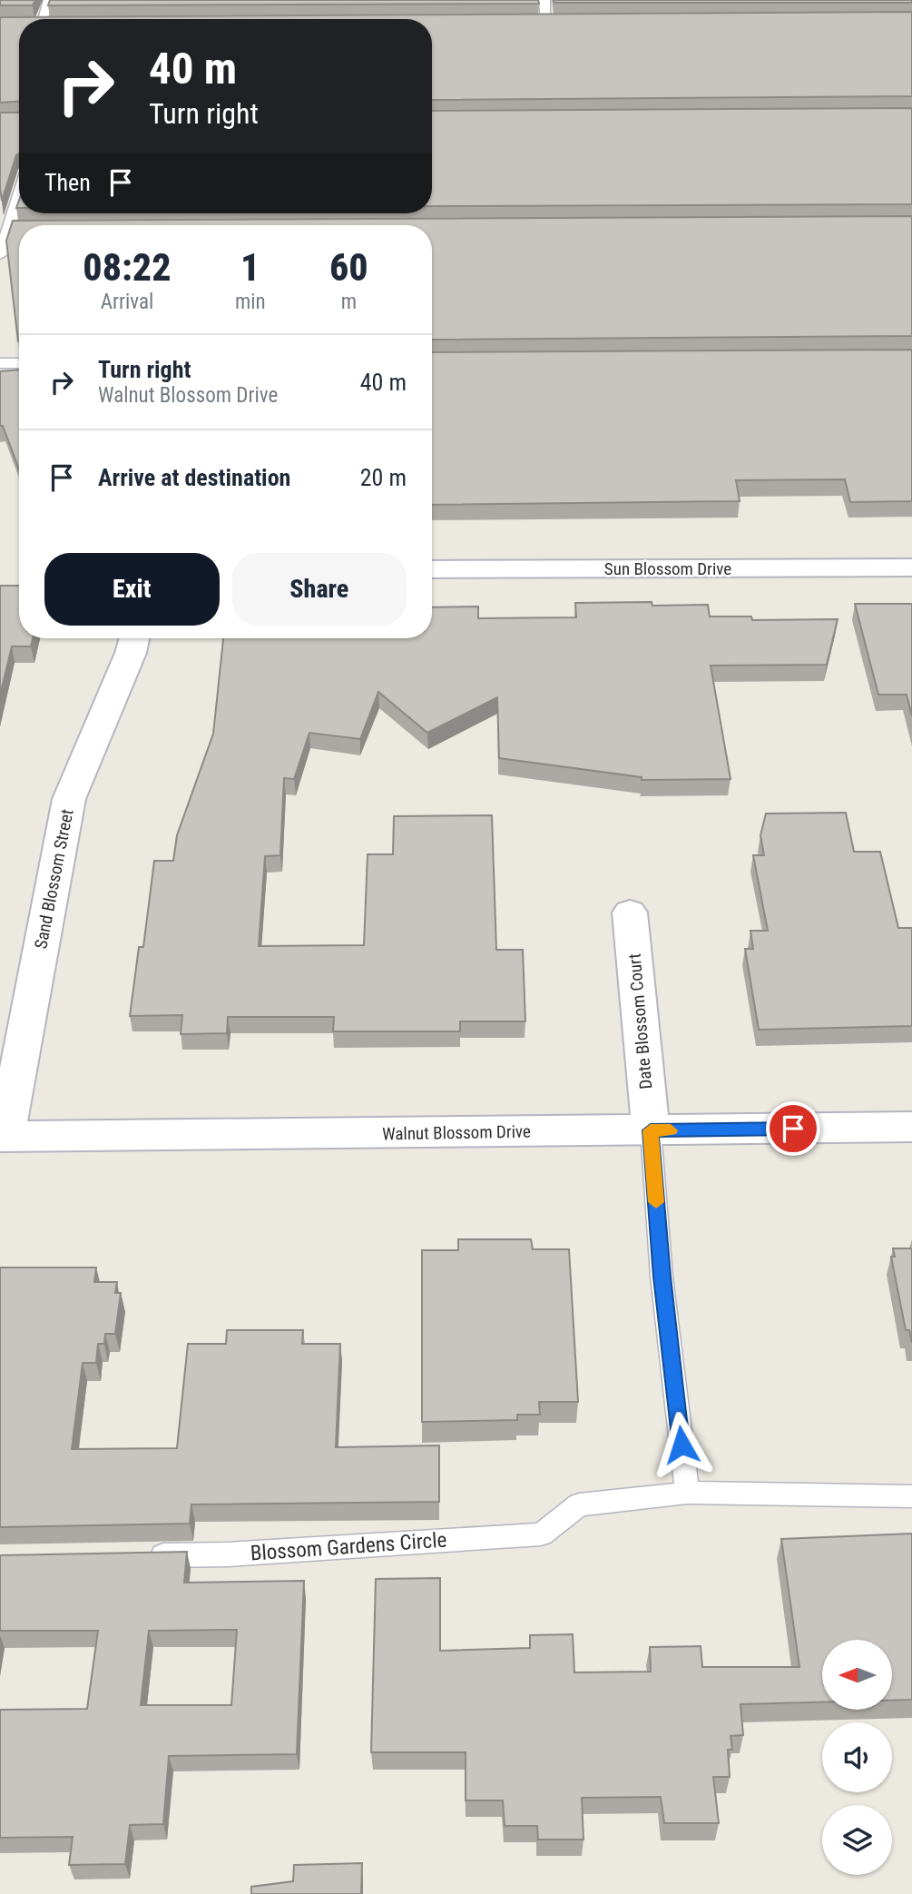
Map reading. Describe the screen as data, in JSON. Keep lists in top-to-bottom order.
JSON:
{
  "streets": {
    "street": [
      "Sun Blossom Drive",
      "Sand Blossom Street",
      "Date Blossom Court",
      "Walnut Blossom Drive"
    ],
    "lane": ["Blossom Gardens Circle"]
  },
  "crossings": [
    ["Sand Blossom Street", "Walnut Blossom Drive"],
    ["Date Blossom Court", "Walnut Blossom Drive"]
  ],
  "north": "left",
  "page": {
    "turn": ["40 m", "Turn right"],
    "then": "Then",
    "eta": [
      "08:22",
      "Arrival",
      "1",
      "min",
      "60",
      "m"
    ],
    "list": [
      {
        "name": "Turn right",
        "note": "Walnut Blossom Drive",
        "value": "40 m"
      },
      {
        "name": "Arrive at destination",
        "value": "20 m"
      }
    ],
    "buttons": ["Exit", "Share"]
  }
}
